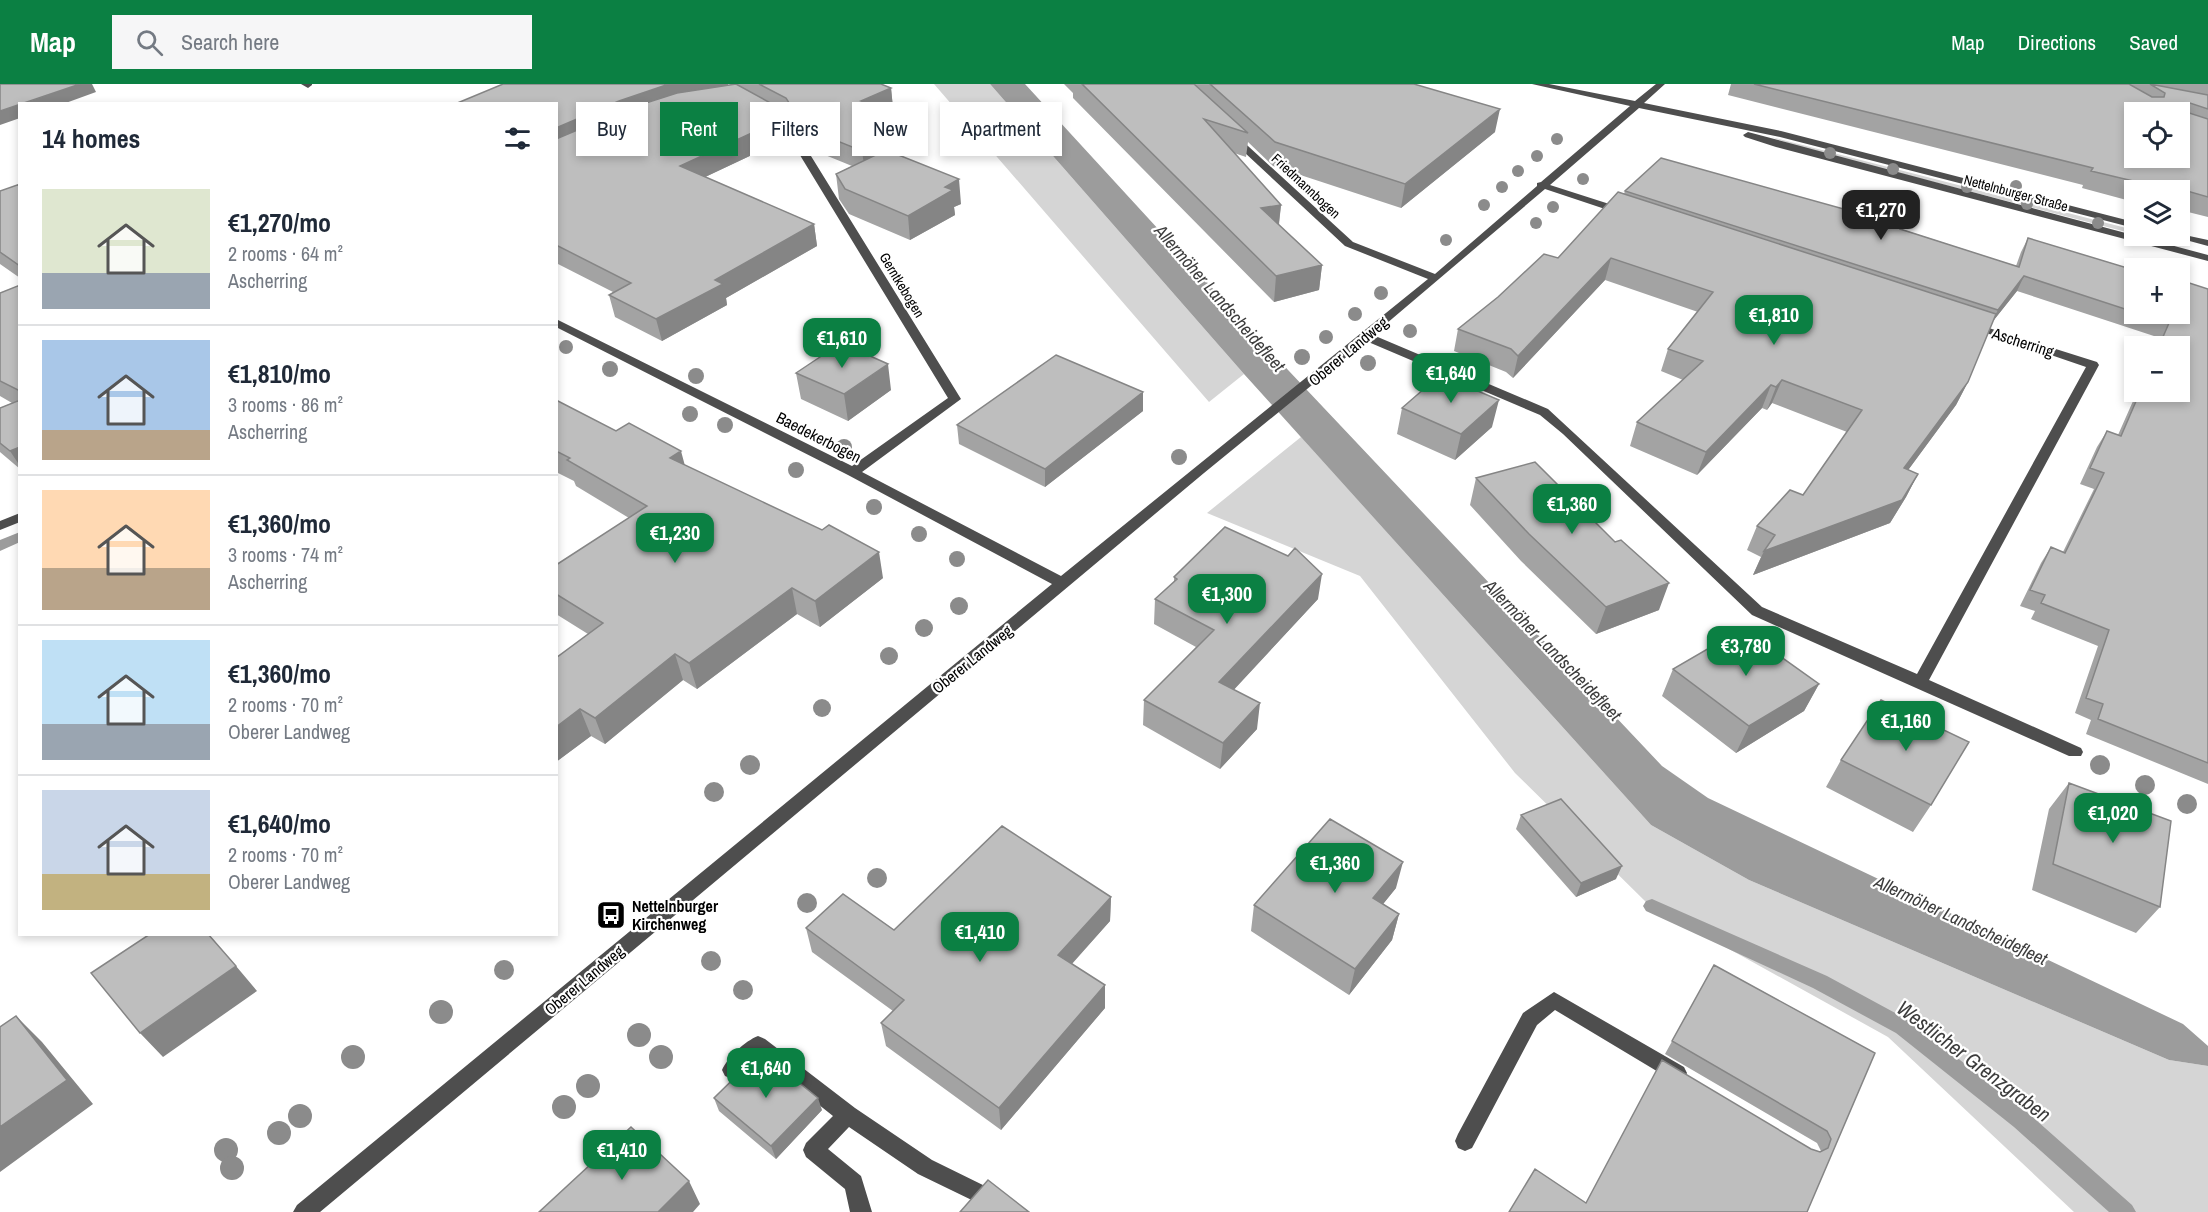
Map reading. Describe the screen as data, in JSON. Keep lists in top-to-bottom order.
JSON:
{
  "streets": {
    "street": [
      "Friedmannbogen",
      "Nettelnburger Straße",
      "Gerntkebogen",
      "Ascherring",
      "Oberer Landweg",
      "Baedekerbogen"
    ]
  },
  "crossings": [
    ["Friedmannbogen", "Oberer Landweg"],
    ["Nettelnburger Straße", "Oberer Landweg"],
    ["Gerntkebogen", "Baedekerbogen"],
    ["Oberer Landweg", "Baedekerbogen"]
  ],
  "water": ["Allermöher Landscheidefleet", "Westlicher Grenzgraben"],
  "places": {
    "bus stop": ["Nettelnburger Kirchenweg"]
  },
  "page": {
    "header": "Map",
    "search": "Search here",
    "nav": ["Map", "Directions", "Saved"],
    "map_buttons": ["+", "−"],
    "chip": [
      "Buy",
      "Rent",
      "Filters",
      "New",
      "Apartment"
    ],
    "heading": "14 homes",
    "list": [
      {
        "name": "€1,270/mo",
        "note": "2 rooms · 64 m² · Ascherring"
      },
      {
        "name": "€1,810/mo",
        "note": "3 rooms · 86 m² · Ascherring"
      },
      {
        "name": "€1,360/mo",
        "note": "3 rooms · 74 m² · Ascherring"
      },
      {
        "name": "€1,360/mo",
        "note": "2 rooms · 70 m² · Oberer Landweg"
      },
      {
        "name": "€1,640/mo",
        "note": "2 rooms · 70 m² · Oberer Landweg"
      }
    ],
    "price": [
      "€1,270",
      "€1,810",
      "€1,610",
      "€1,640",
      "€1,360",
      "€1,230",
      "€1,300",
      "€3,780",
      "€1,160",
      "€1,020",
      "€1,360",
      "€1,410",
      "€1,640",
      "€1,410"
    ]
  }
}
